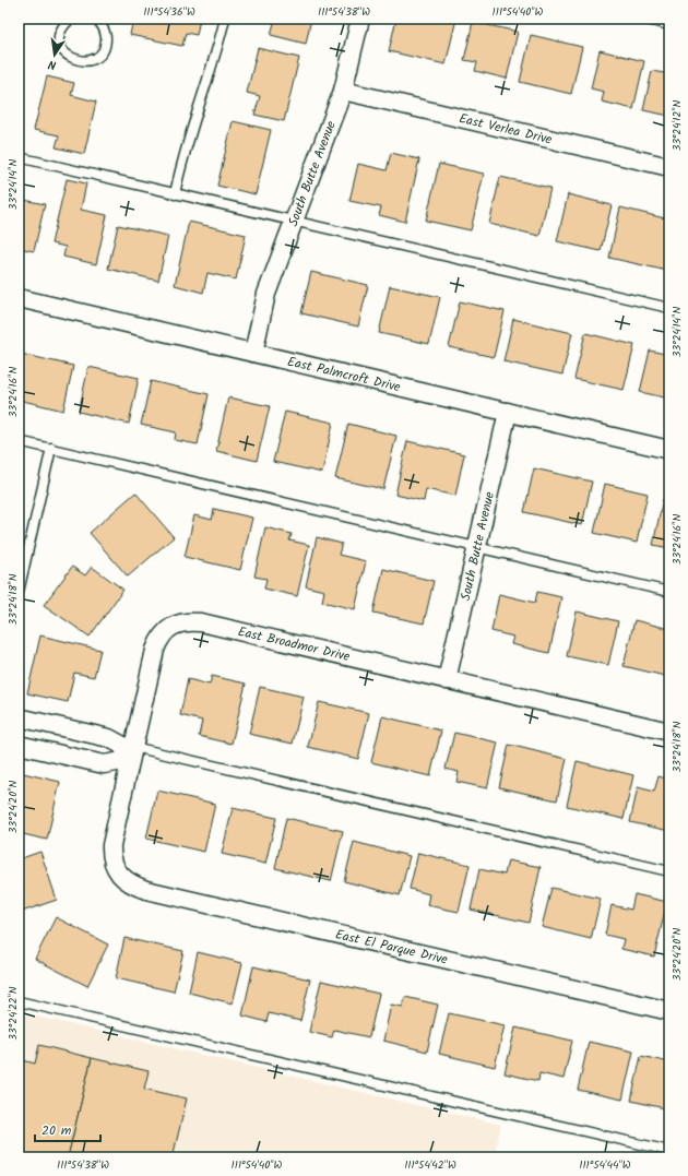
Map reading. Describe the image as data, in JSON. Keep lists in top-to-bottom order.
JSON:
{
  "streets": {
    "street": [
      "East Verlea Drive",
      "South Butte Avenue",
      "East Palmcroft Drive",
      "East Broadmor Drive",
      "East El Parque Drive"
    ]
  },
  "crossings": [
    ["East Verlea Drive", "South Butte Avenue"],
    ["South Butte Avenue", "East Palmcroft Drive"],
    ["South Butte Avenue", "East Broadmor Drive"],
    ["East Broadmor Drive", "East El Parque Drive"]
  ],
  "scale_bar": "20 m",
  "north": "bottom",
  "coordinates": [
    "111°54'36\"W",
    "111°54'38\"W",
    "111°54'40\"W",
    "33°24'12\"N",
    "33°24'14\"N",
    "33°24'16\"N",
    "33°24'18\"N",
    "33°24'20\"N",
    "33°24'22\"N",
    "111°54'42\"W",
    "111°54'44\"W"
  ]
}
